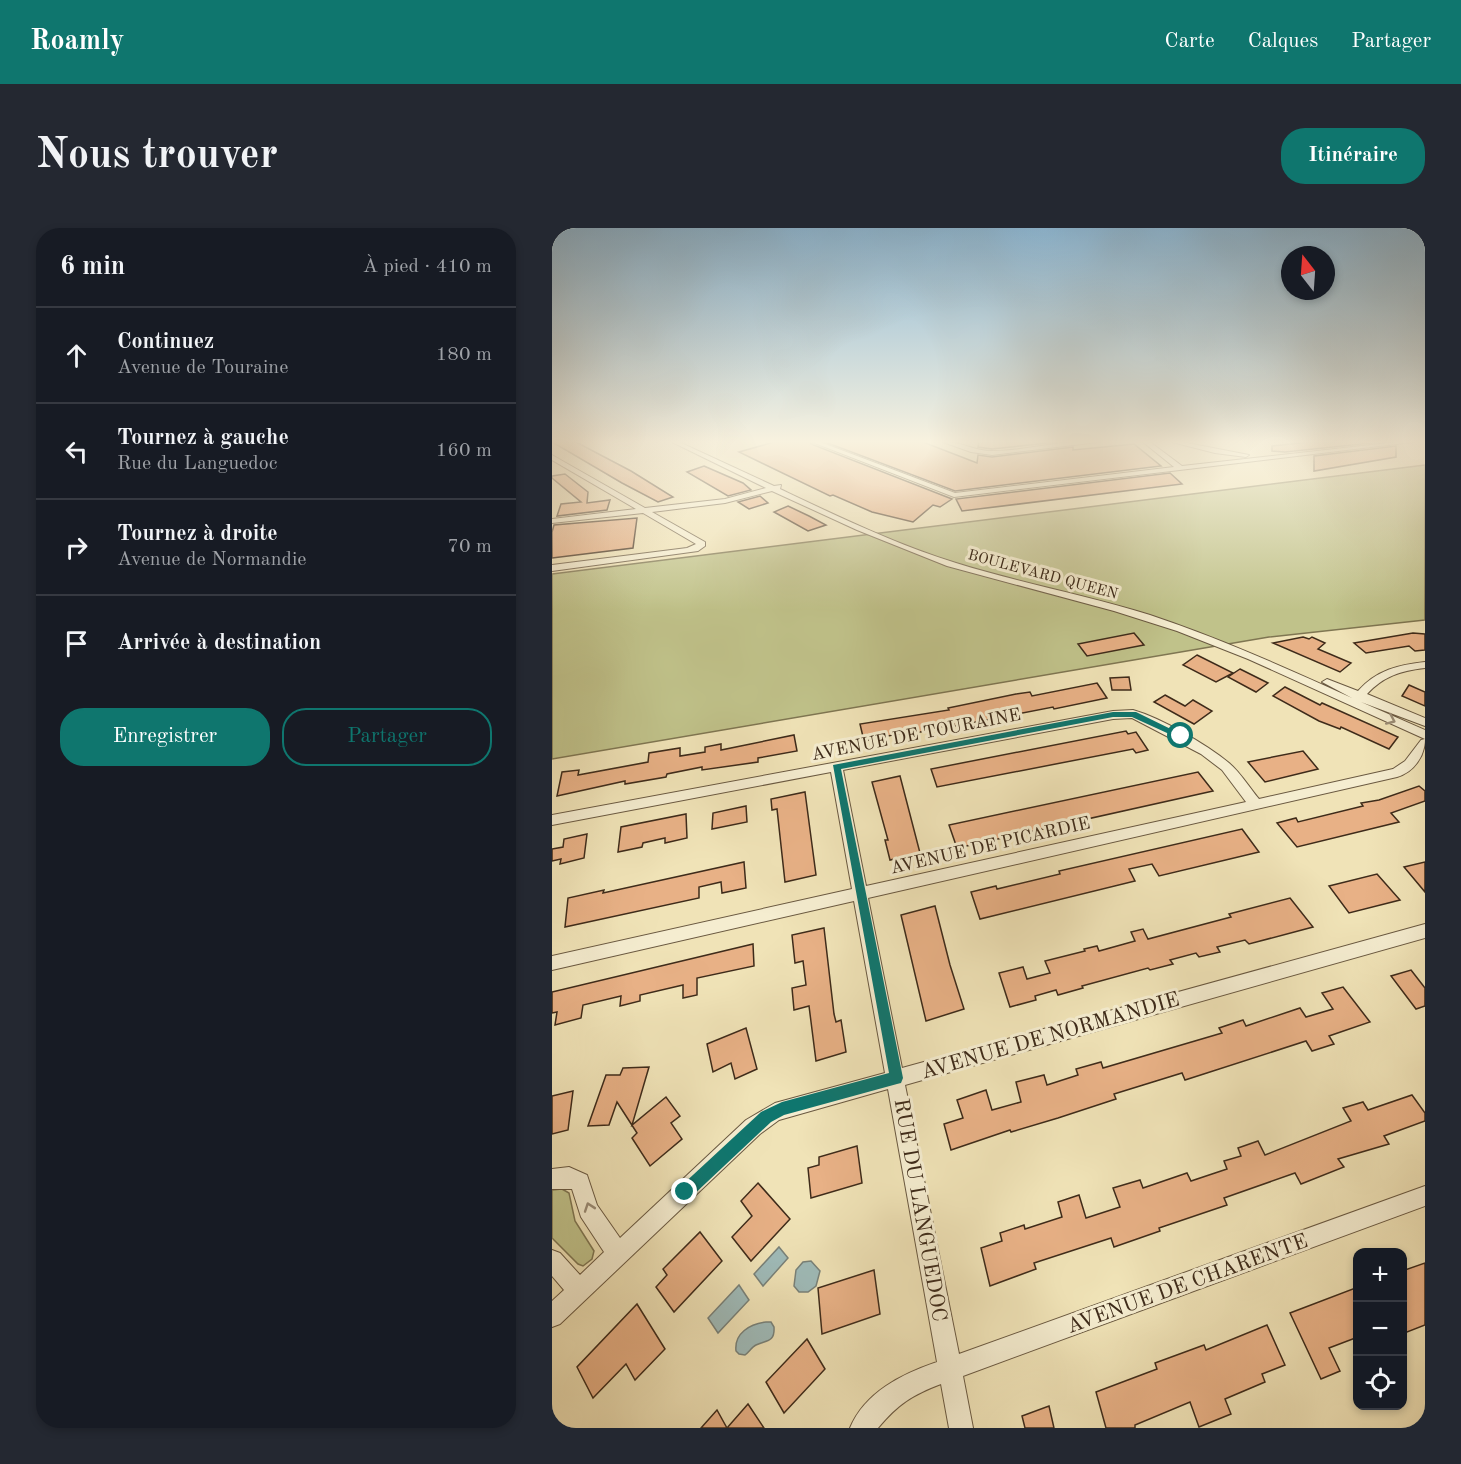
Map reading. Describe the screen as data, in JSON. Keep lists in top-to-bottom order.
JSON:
{
  "streets": {
    "street": [
      "BOULEVARD QUEEN",
      "AVENUE DE TOURAINE",
      "AVENUE DE PICARDIE",
      "AVENUE DE NORMANDIE",
      "RUE DU LANGUEDOC",
      "AVENUE DE CHARENTE"
    ]
  },
  "crossings": [
    ["AVENUE DE TOURAINE", "AVENUE DE PICARDIE"],
    ["AVENUE DE TOURAINE", "RUE DU LANGUEDOC"],
    ["AVENUE DE PICARDIE", "RUE DU LANGUEDOC"],
    ["AVENUE DE NORMANDIE", "RUE DU LANGUEDOC"],
    ["RUE DU LANGUEDOC", "AVENUE DE CHARENTE"]
  ],
  "north": "top",
  "page": {
    "header": "Roamly",
    "nav": ["Carte", "Calques", "Partager"],
    "buttons": [
      "Itinéraire",
      ["Enregistrer", "Partager"]
    ],
    "title": "Nous trouver",
    "heading": ["6 min", "À pied · 410 m"],
    "list": [
      ["Continuez", "Avenue de Touraine", "180 m"],
      ["Tournez à gauche", "Rue du Languedoc", "160 m"],
      ["Tournez à droite", "Avenue de Normandie", "70 m"],
      "Arrivée à destination"
    ],
    "map_buttons": ["+", "−"]
  }
}
